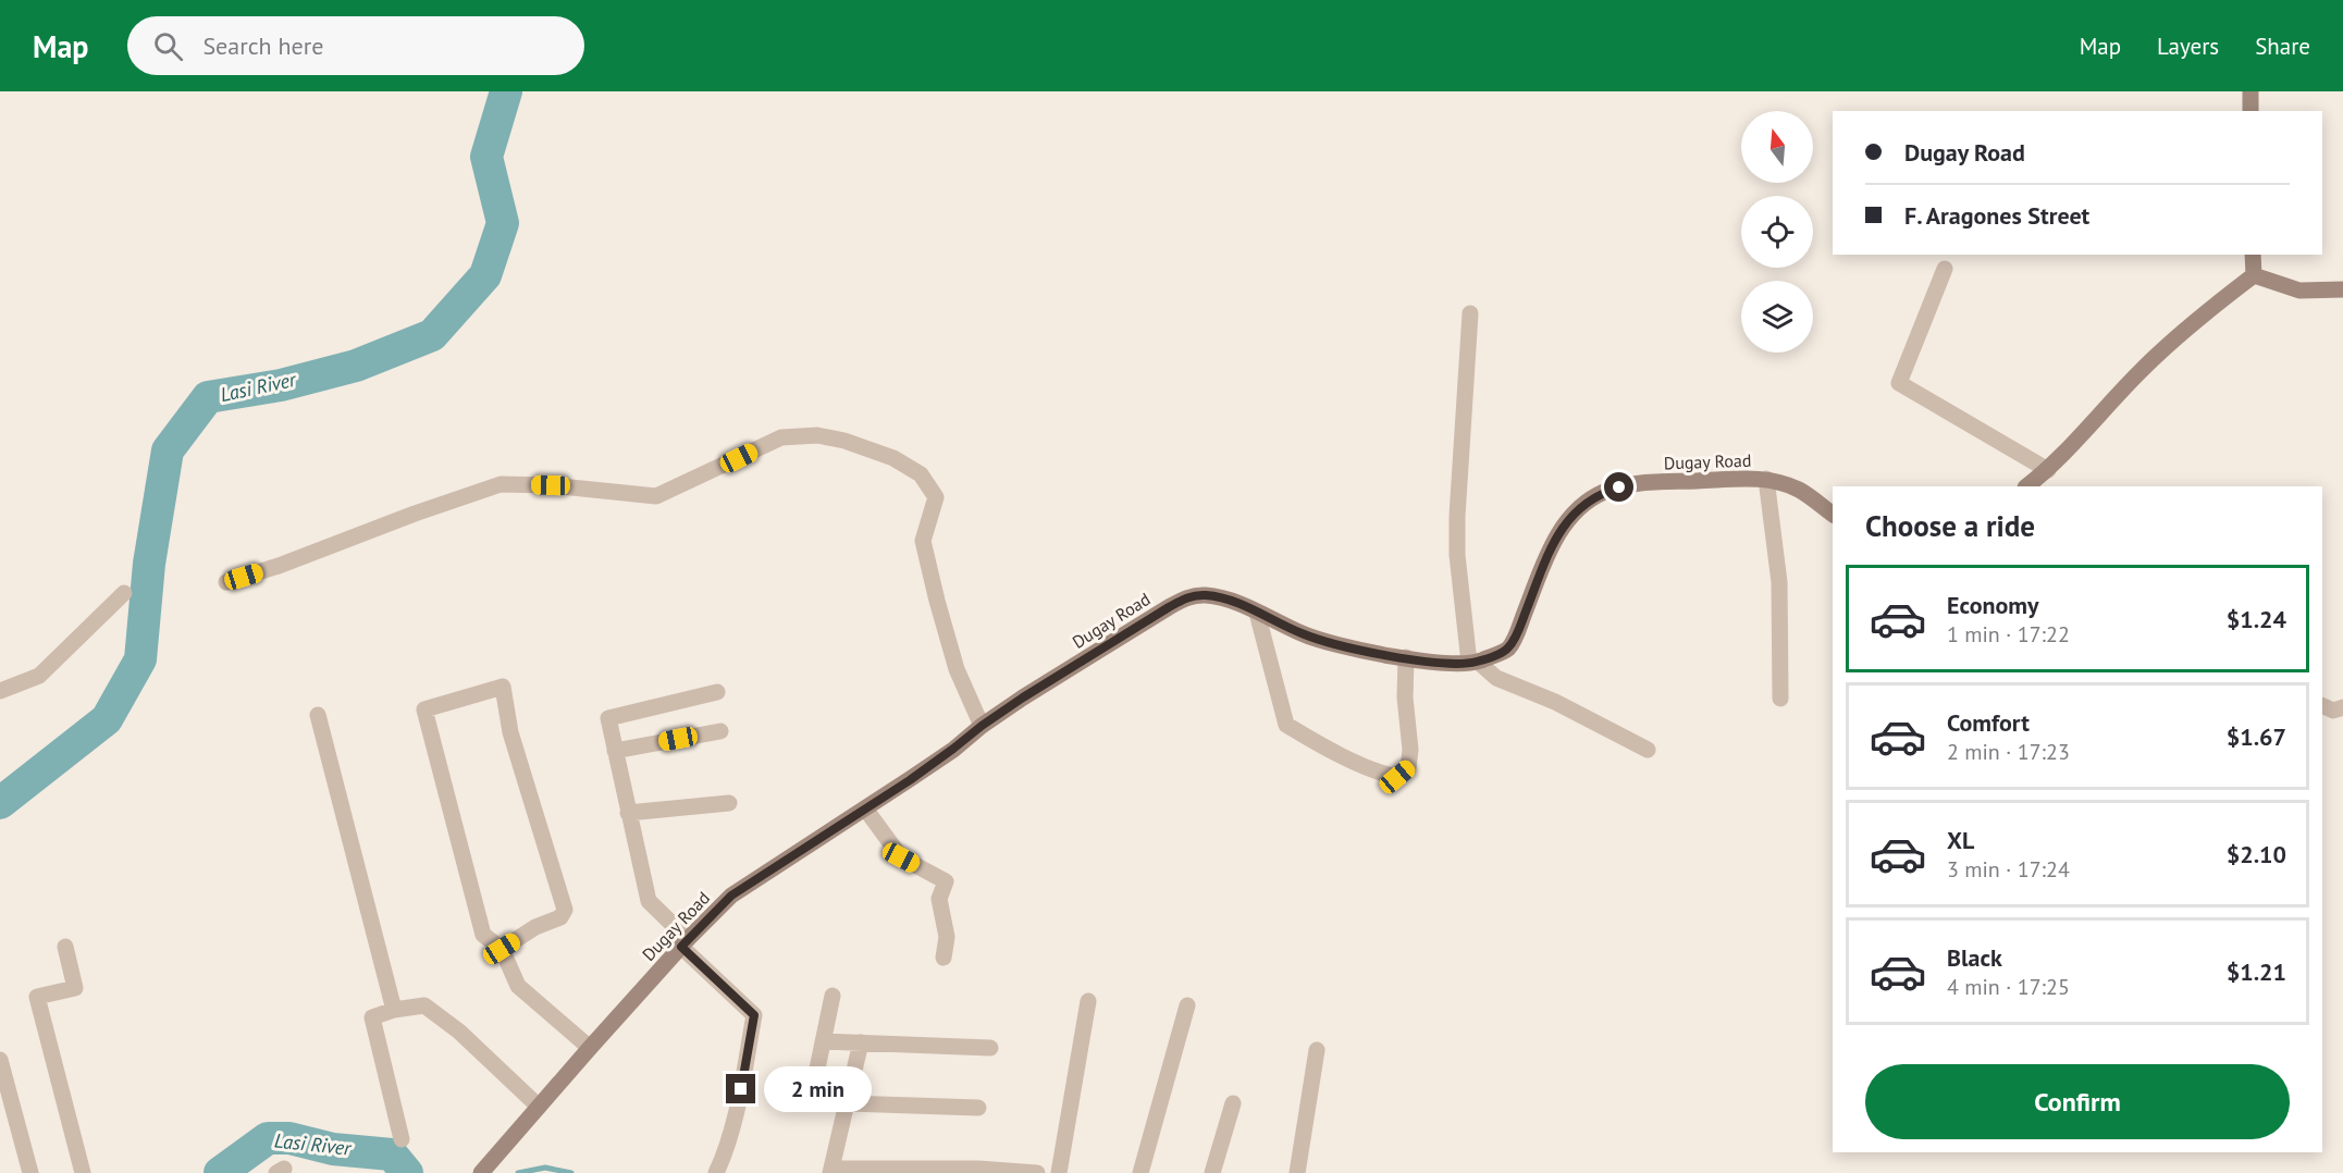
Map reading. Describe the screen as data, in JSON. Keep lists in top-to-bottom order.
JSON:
{
  "streets": {
    "street": ["Dugay Road"]
  },
  "water": ["Lasi River"],
  "north": "top",
  "page": {
    "header": "Map",
    "search": "Search here",
    "nav": ["Map", "Layers", "Share"],
    "banner": ["Dugay Road", "F. Aragones Street"],
    "heading": "Choose a ride",
    "list": [
      {
        "name": "Economy",
        "note": "1 min · 17:22",
        "value": "$1.24"
      },
      {
        "name": "Comfort",
        "note": "2 min · 17:23",
        "value": "$1.67"
      },
      {
        "name": "XL",
        "note": "3 min · 17:24",
        "value": "$2.10"
      },
      {
        "name": "Black",
        "note": "4 min · 17:25",
        "value": "$1.21"
      }
    ],
    "buttons": "Confirm",
    "bubble": "2 min"
  }
}
